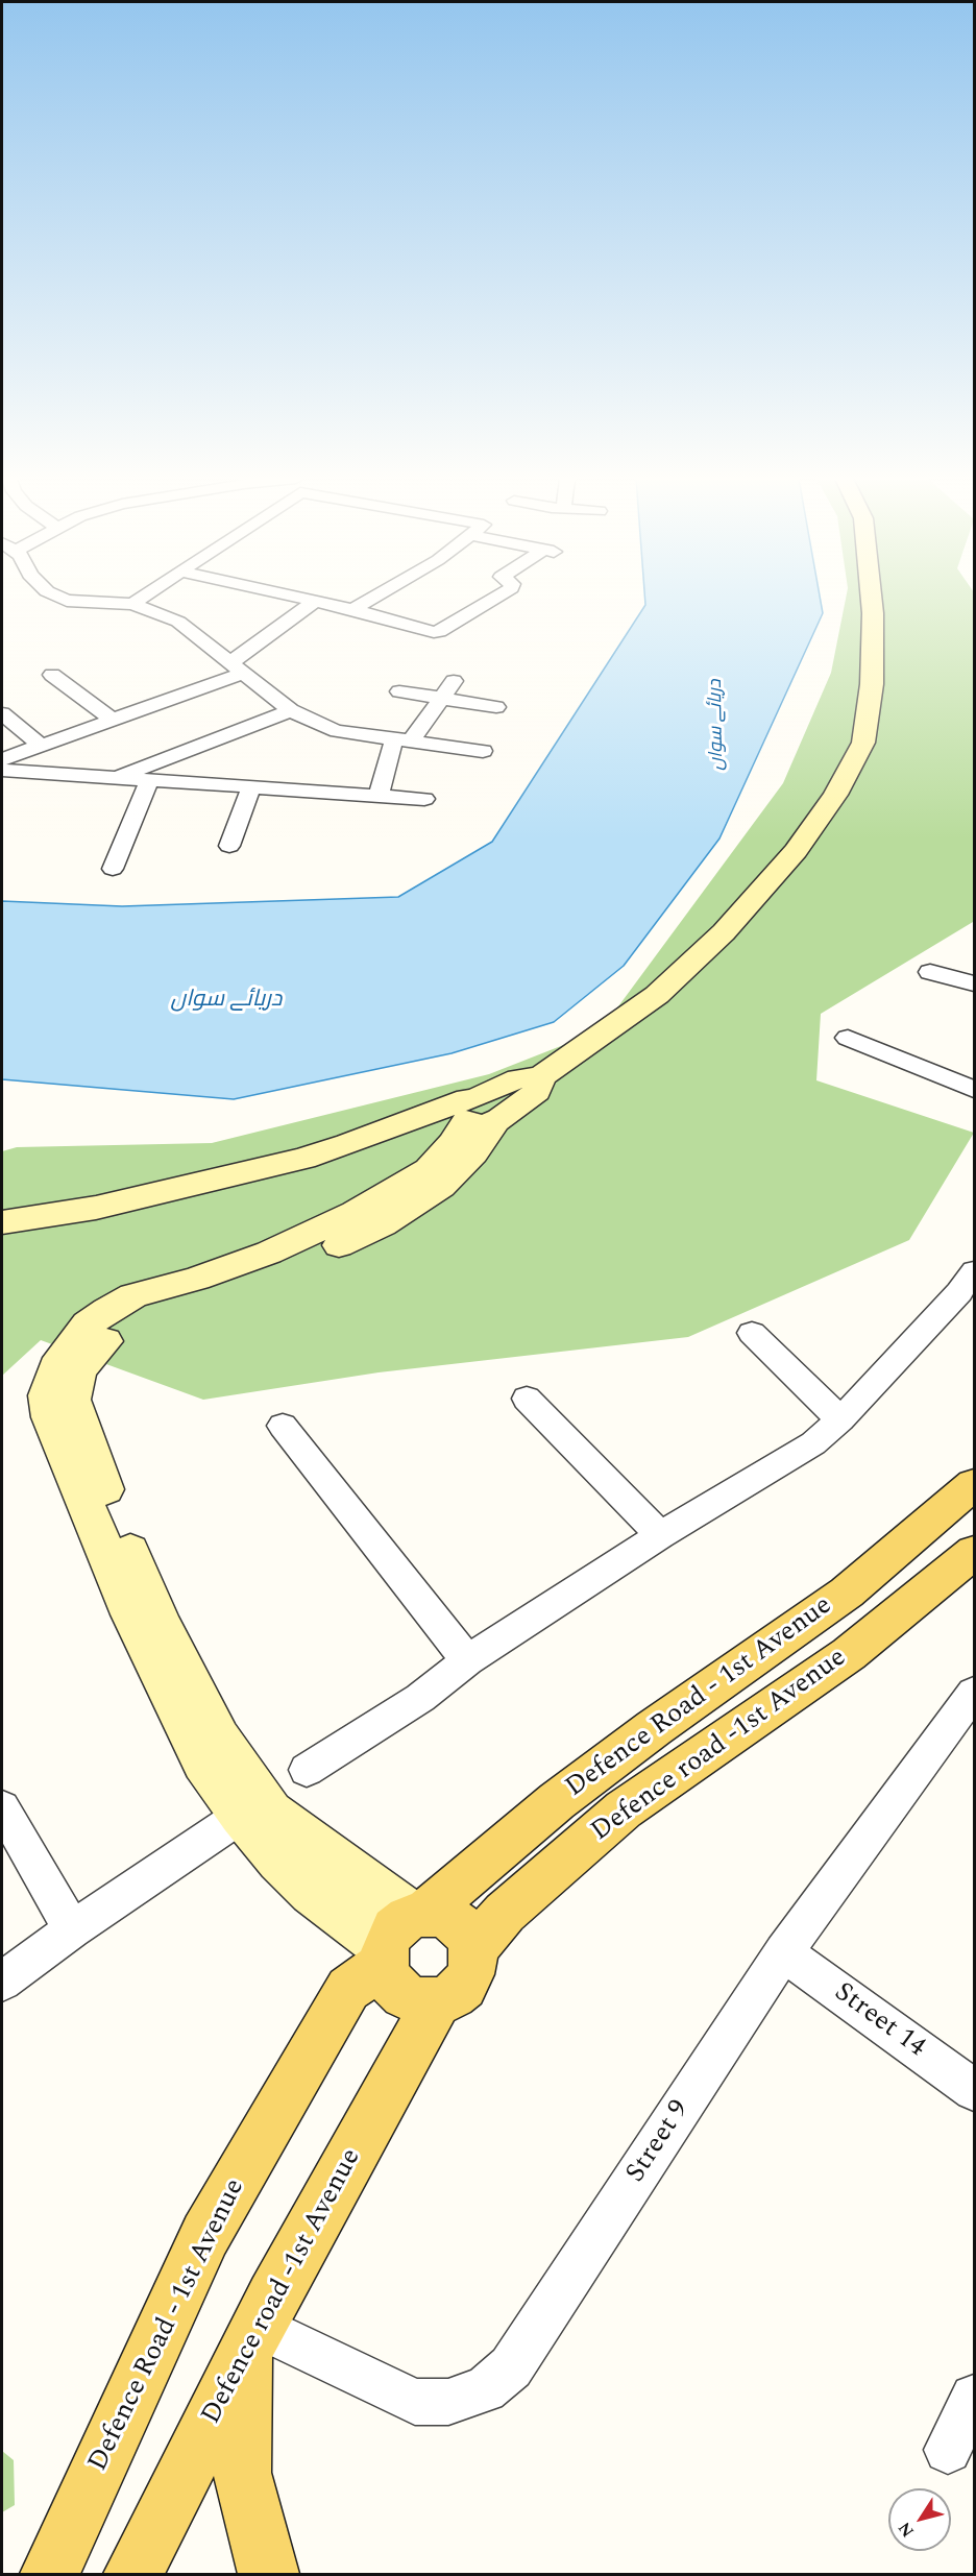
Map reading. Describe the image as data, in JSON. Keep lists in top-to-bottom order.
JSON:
{
  "streets": {
    "main road": ["Defence Road - 1st Avenue", "Defence road -1st Avenue"],
    "street": ["Street 14", "Street 9"]
  },
  "crossings": [
    ["Defence Road - 1st Avenue", "Defence road -1st Avenue"],
    ["Defence road -1st Avenue", "Street 9"],
    ["Street 14", "Street 9"]
  ],
  "water": ["دریائے سواں"],
  "north": "bottom left"
}
